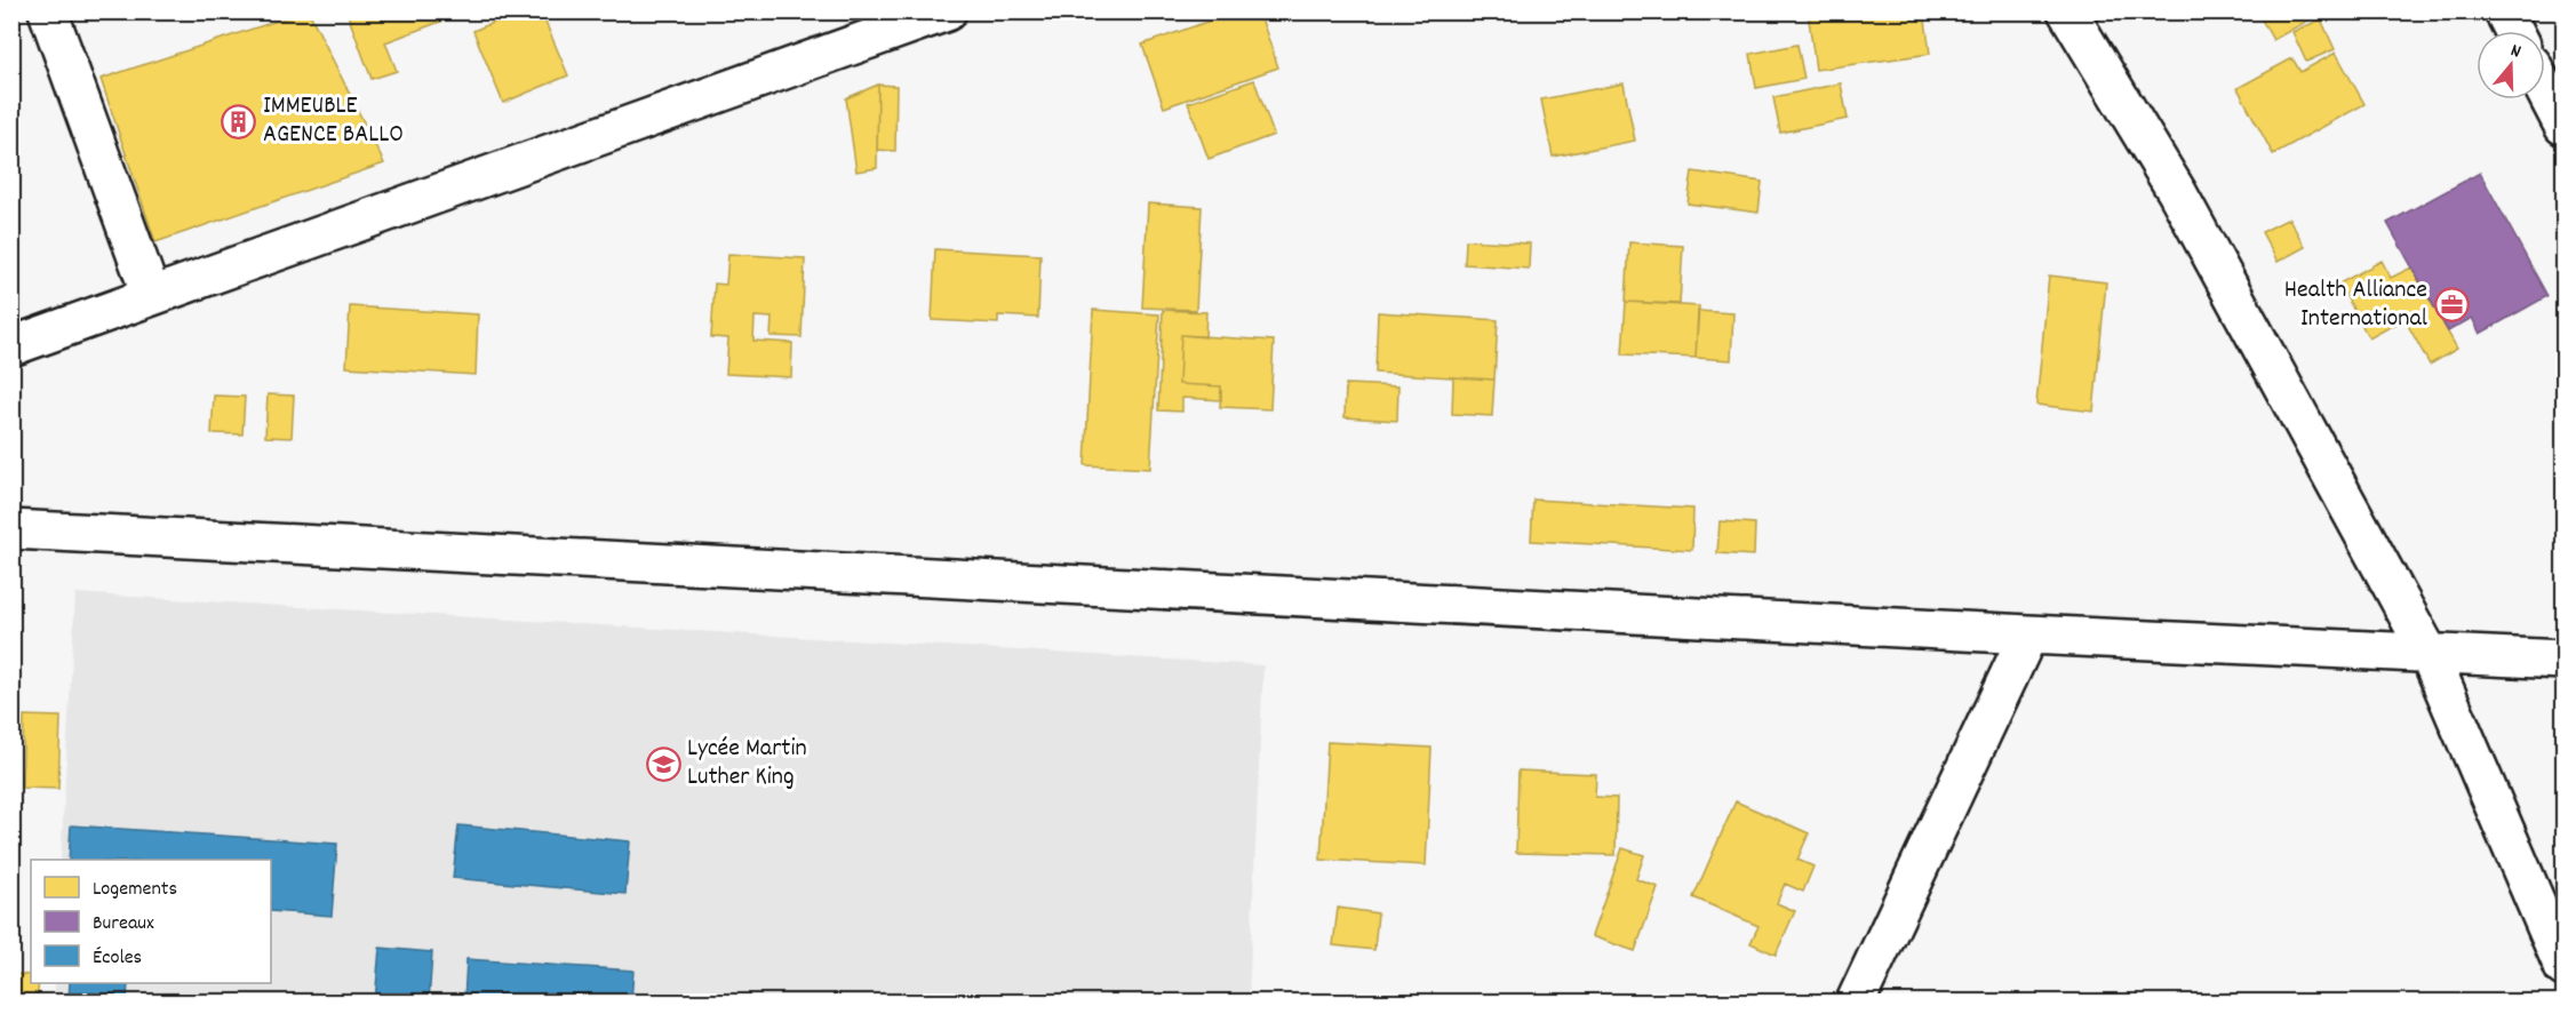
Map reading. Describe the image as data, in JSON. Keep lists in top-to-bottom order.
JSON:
{
  "places": {
    "building": ["IMMEUBLE AGENCE BALLO"],
    "office": ["Health Alliance International"],
    "school or university": ["Lycée Martin Luther King"]
  },
  "legend": ["Logements", "Bureaux", "Écoles"],
  "north": "top"
}
